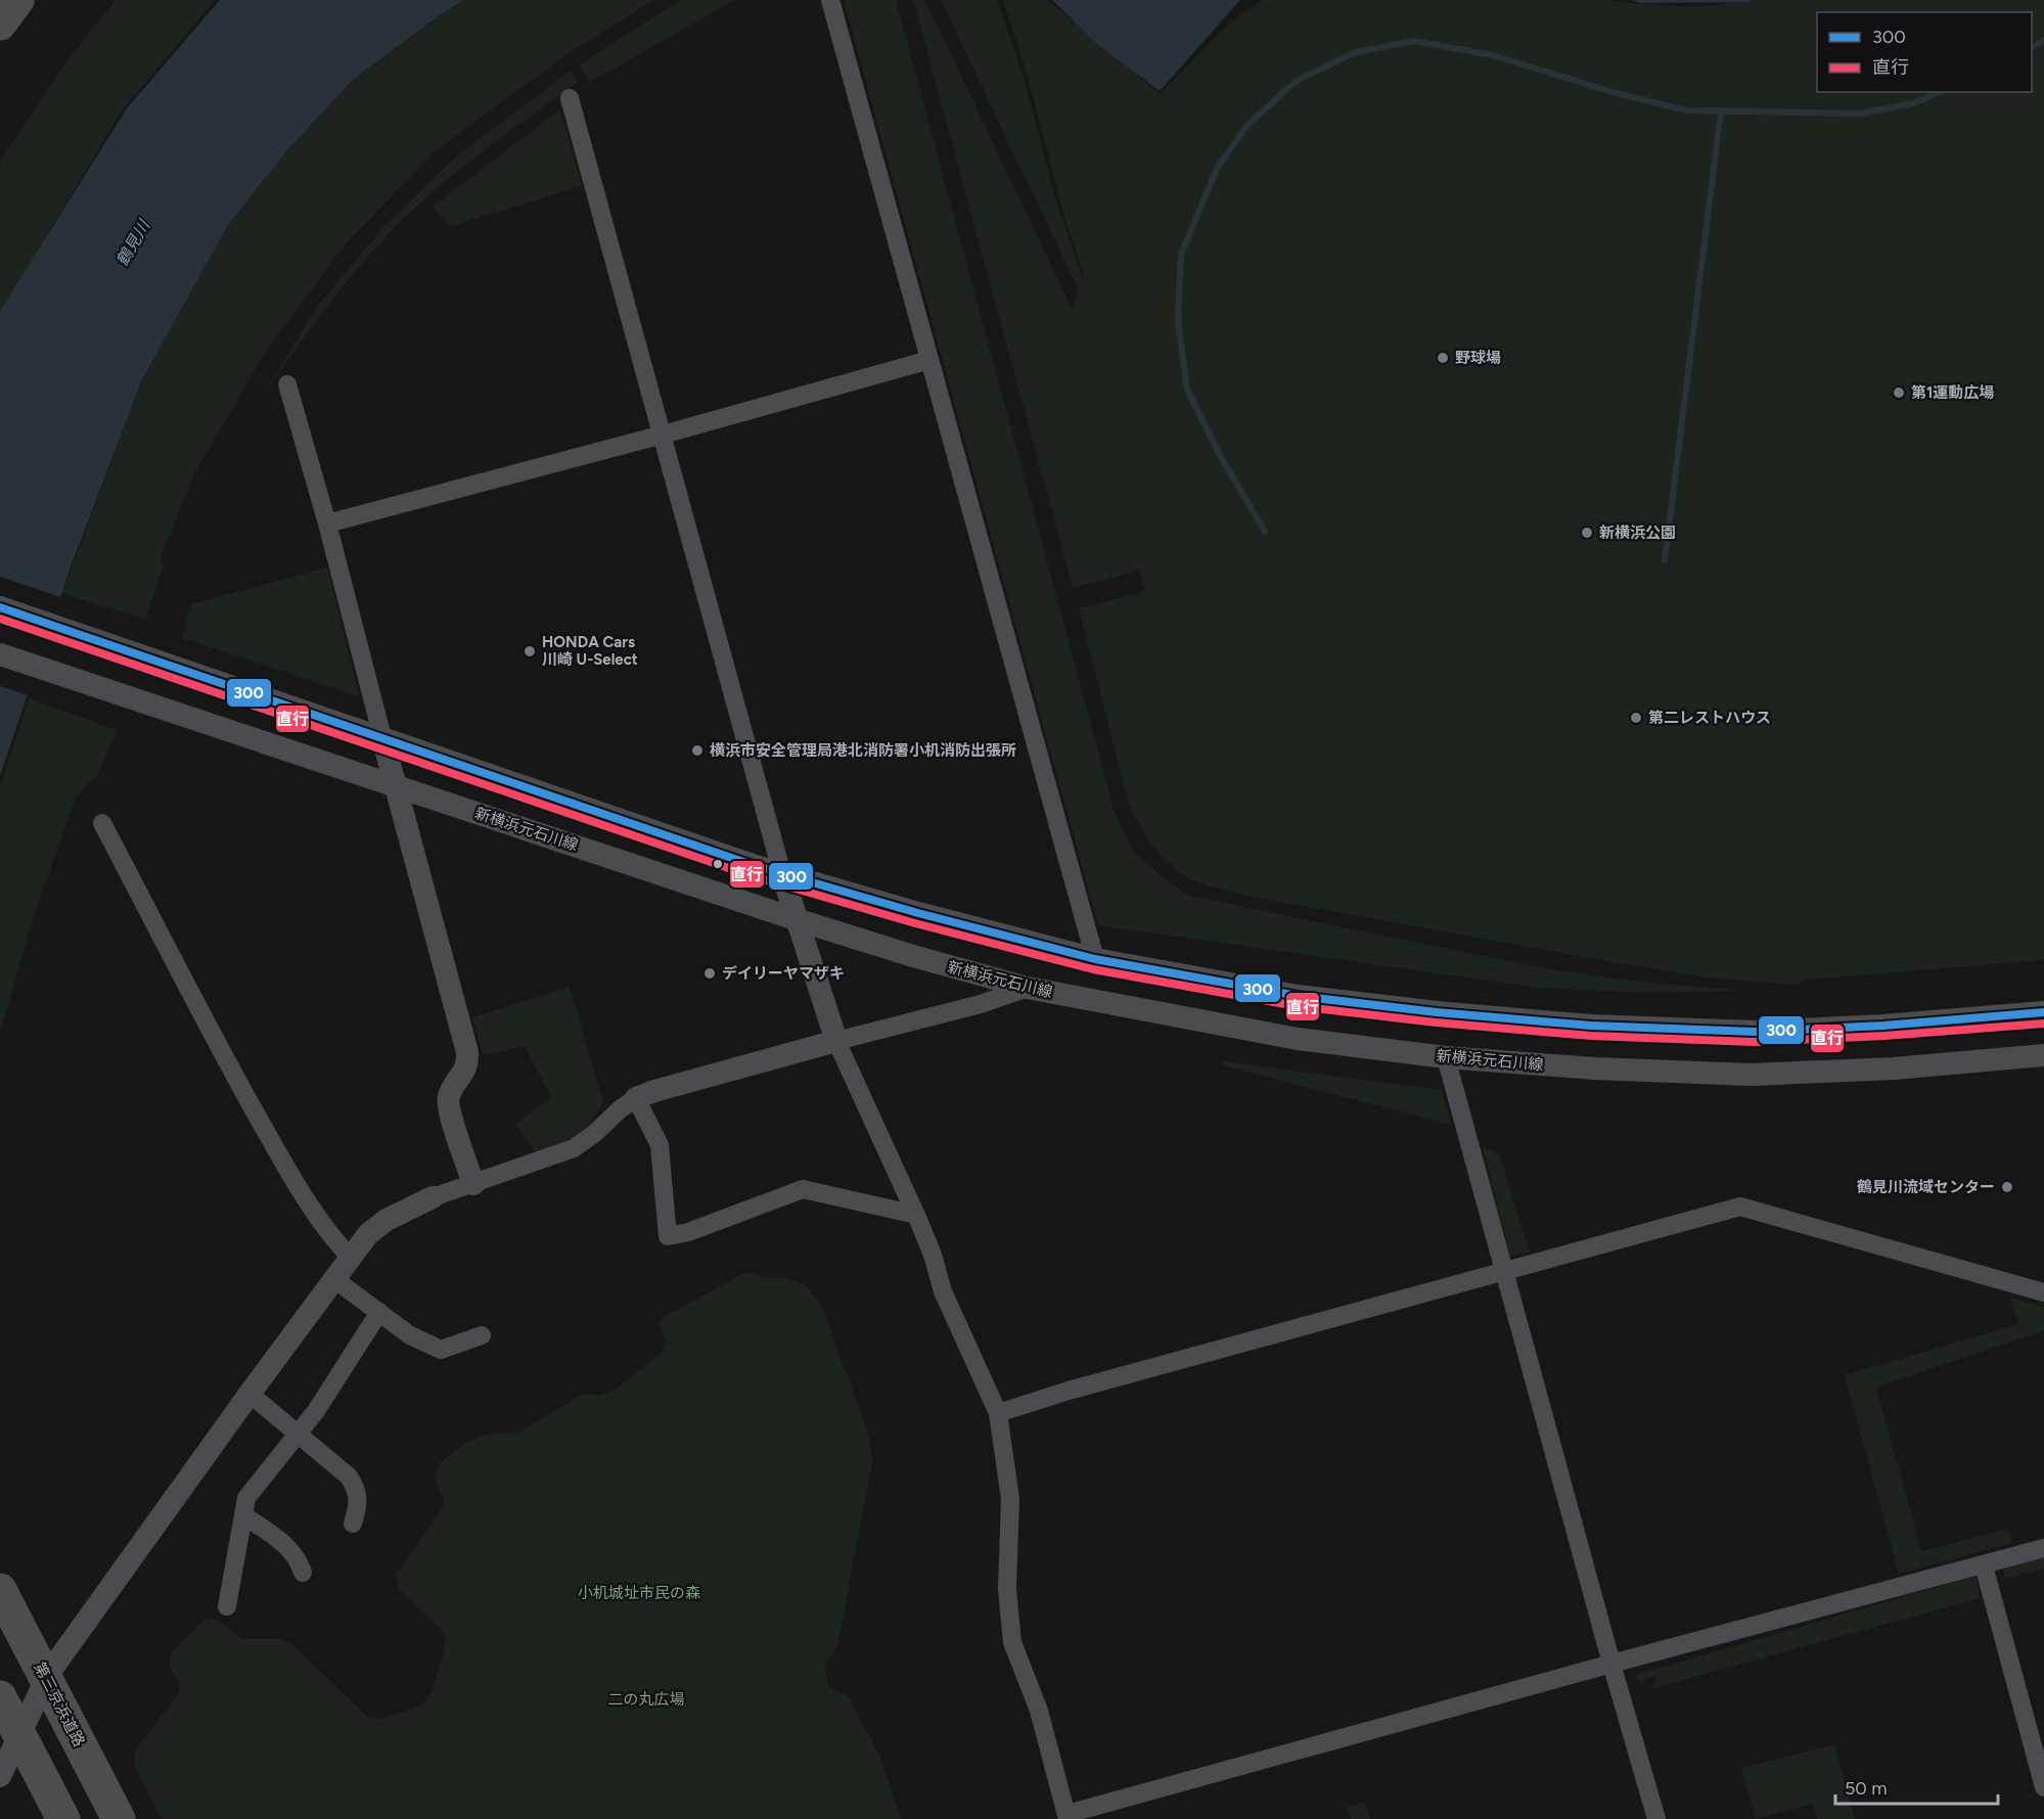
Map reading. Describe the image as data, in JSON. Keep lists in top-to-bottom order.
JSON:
{
  "streets": {
    "highway": ["第三京浜道路"],
    "street": ["新横浜元石川線"]
  },
  "water": ["鶴見川"],
  "parks": ["小机城址市民の森", "二の丸広場"],
  "places": [
    "野球場",
    "第1運動広場",
    "新横浜公園",
    "HONDA Cars 川崎 U-Select",
    "第二レストハウス",
    "横浜市安全管理局港北消防署小机消防出張所",
    "デイリーヤマザキ",
    "鶴見川流域センター"
  ],
  "lines": ["transit line 300", "transit line 直行"],
  "legend": ["300", "直行"],
  "scale_bar": "50 m"
}
